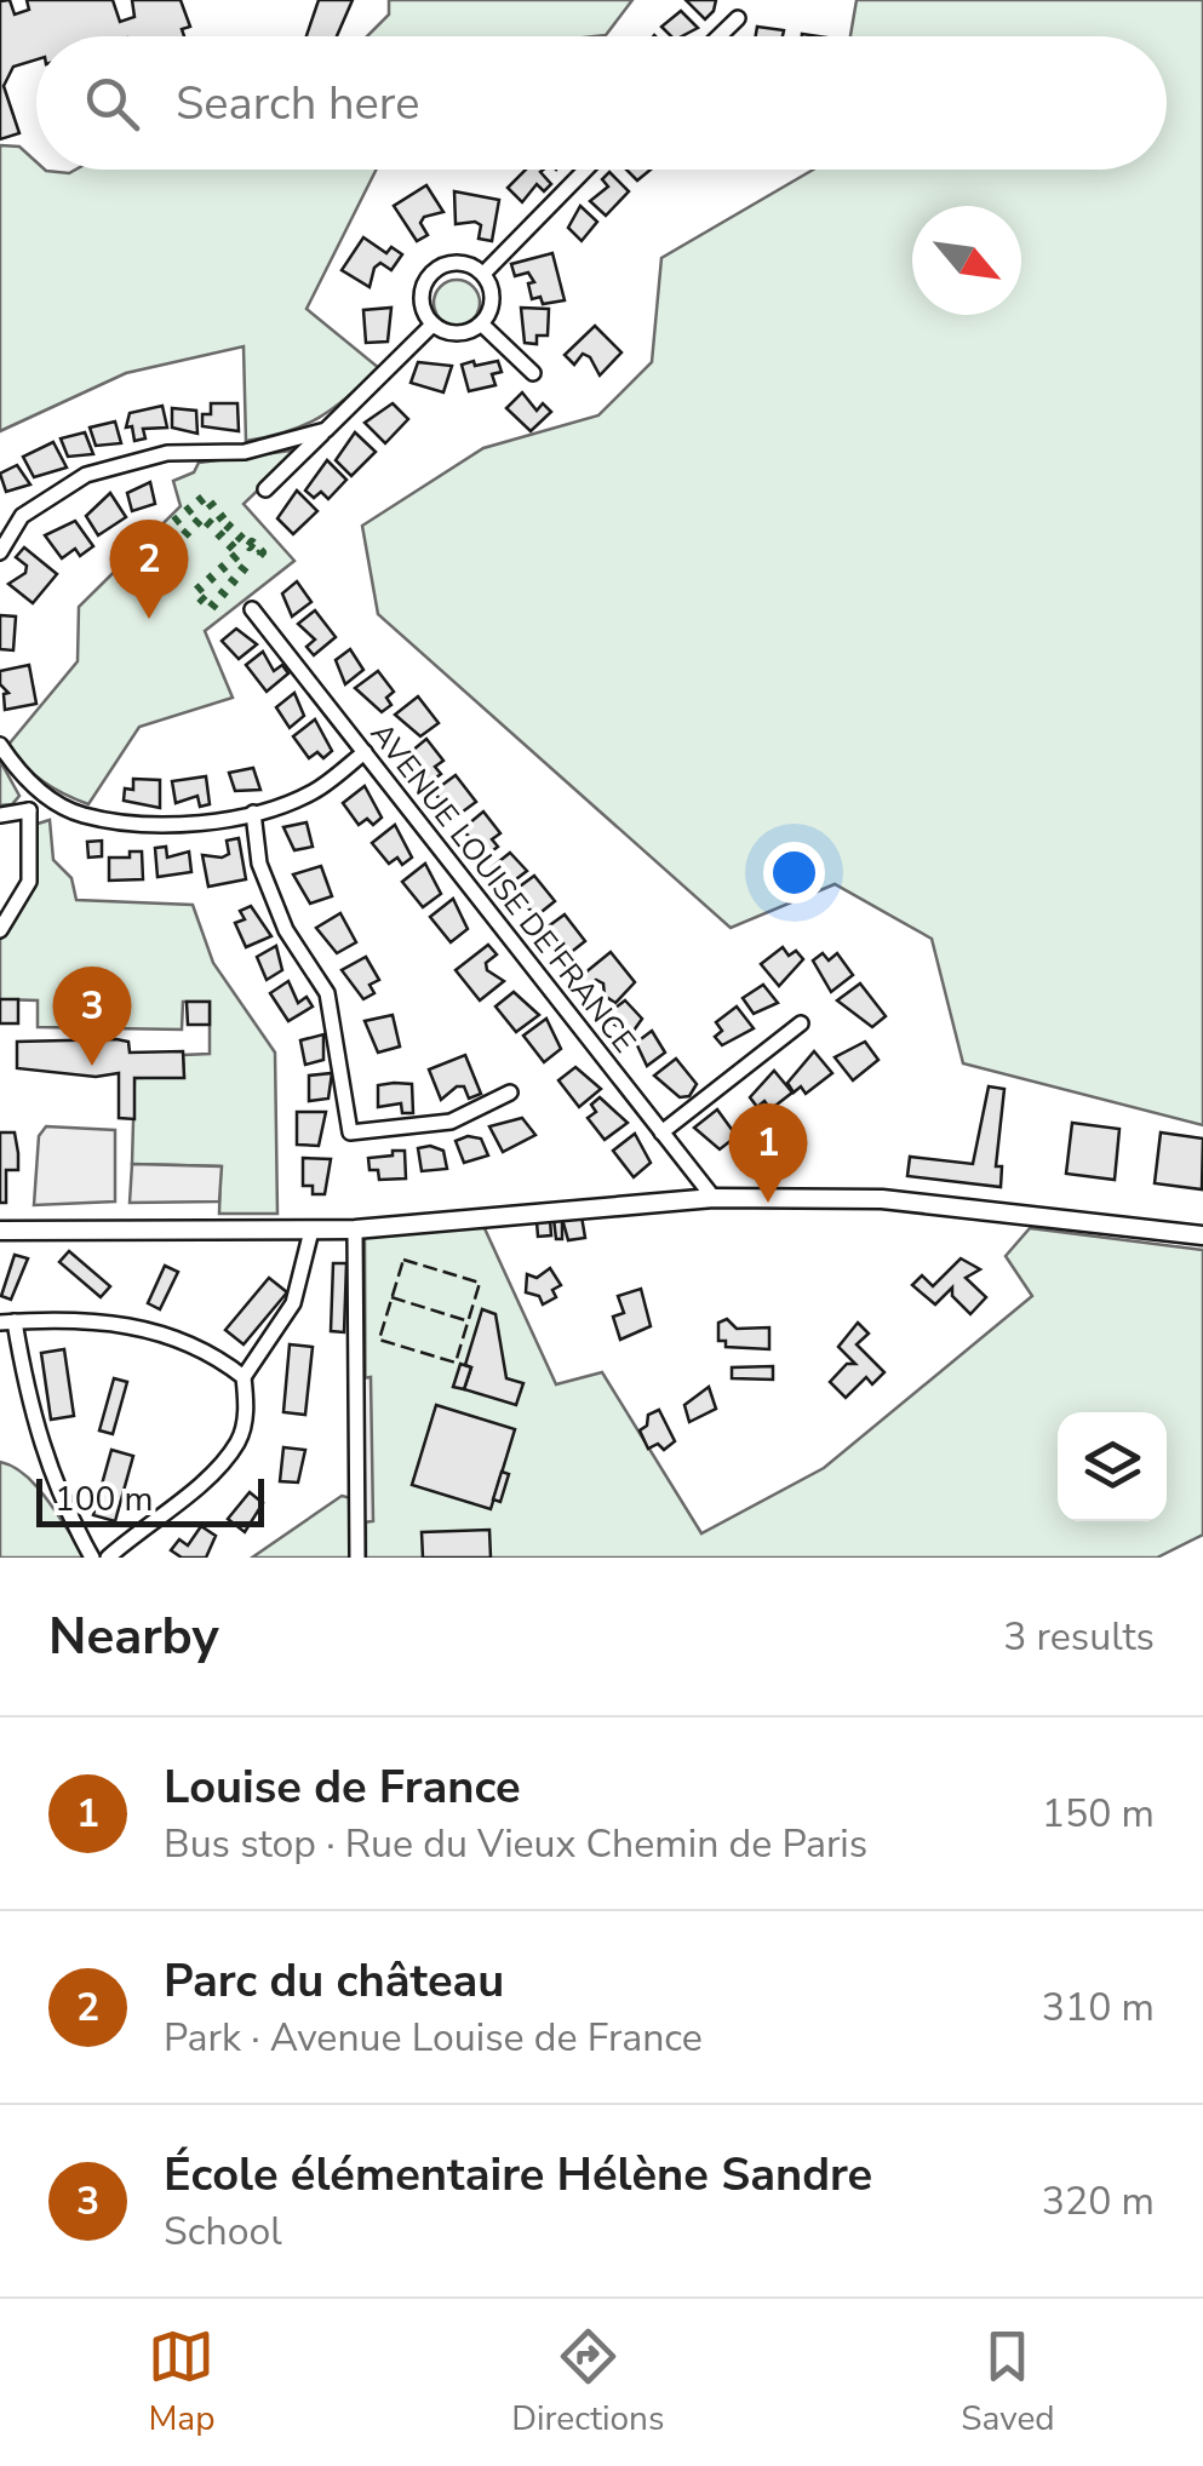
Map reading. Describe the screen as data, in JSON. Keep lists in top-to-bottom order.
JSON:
{
  "streets": {
    "street": ["AVENUE LOUISE DE FRANCE"]
  },
  "scale_bar": "100 m",
  "north": "bottom right",
  "page": {
    "search": "Search here",
    "pins": ["2", "3", "1"],
    "scale": "100 m",
    "heading": ["Nearby", "3 results"],
    "list": [
      {
        "mark": "1",
        "name": "Louise de France",
        "note": "Bus stop · Rue du Vieux Chemin de Paris",
        "value": "150 m"
      },
      {
        "mark": "2",
        "name": "Parc du château",
        "note": "Park · Avenue Louise de France",
        "value": "310 m"
      },
      {
        "mark": "3",
        "name": "École élémentaire Hélène Sandre",
        "note": "School",
        "value": "320 m"
      }
    ],
    "nav": ["Map", "Directions", "Saved"]
  }
}
